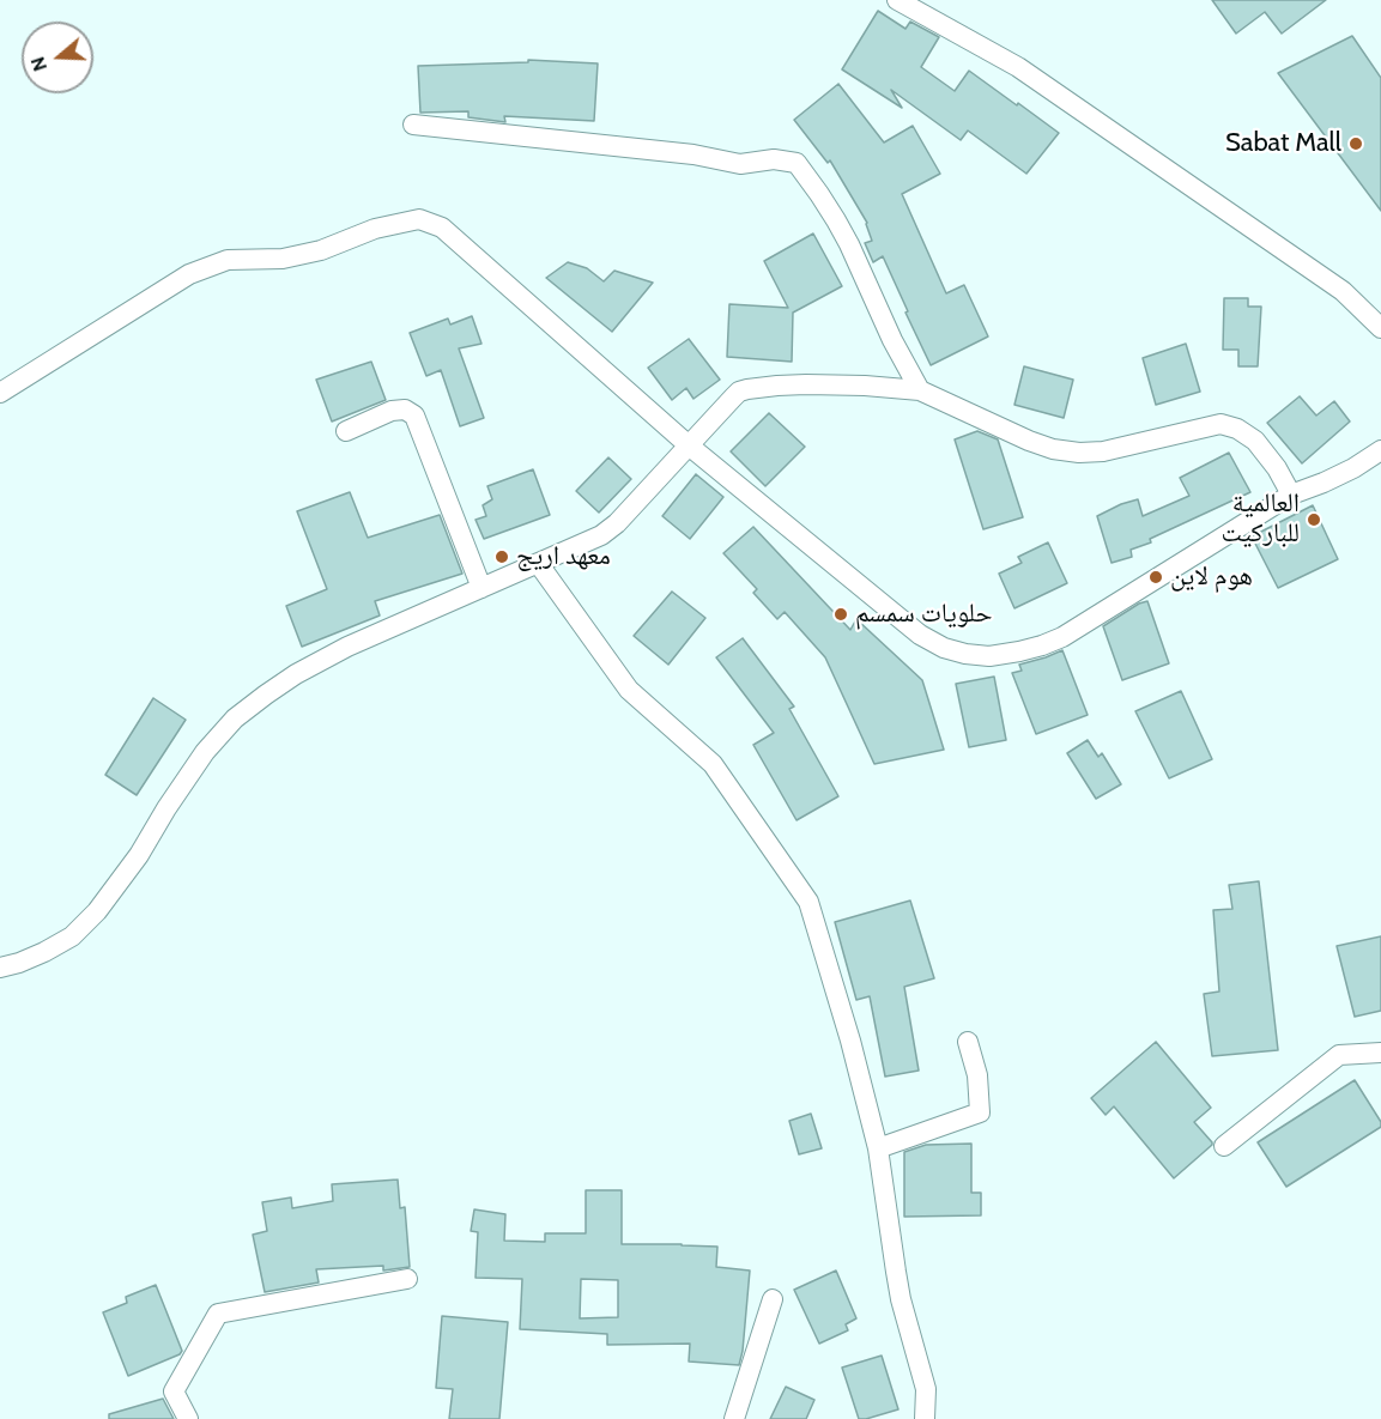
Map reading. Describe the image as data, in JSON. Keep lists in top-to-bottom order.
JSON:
{
  "places": [
    "Sabat Mall",
    "العالمية للباركيت",
    "معهد اريج",
    "هوم لاين",
    "حلويات سمسم"
  ],
  "north": "left"
}
